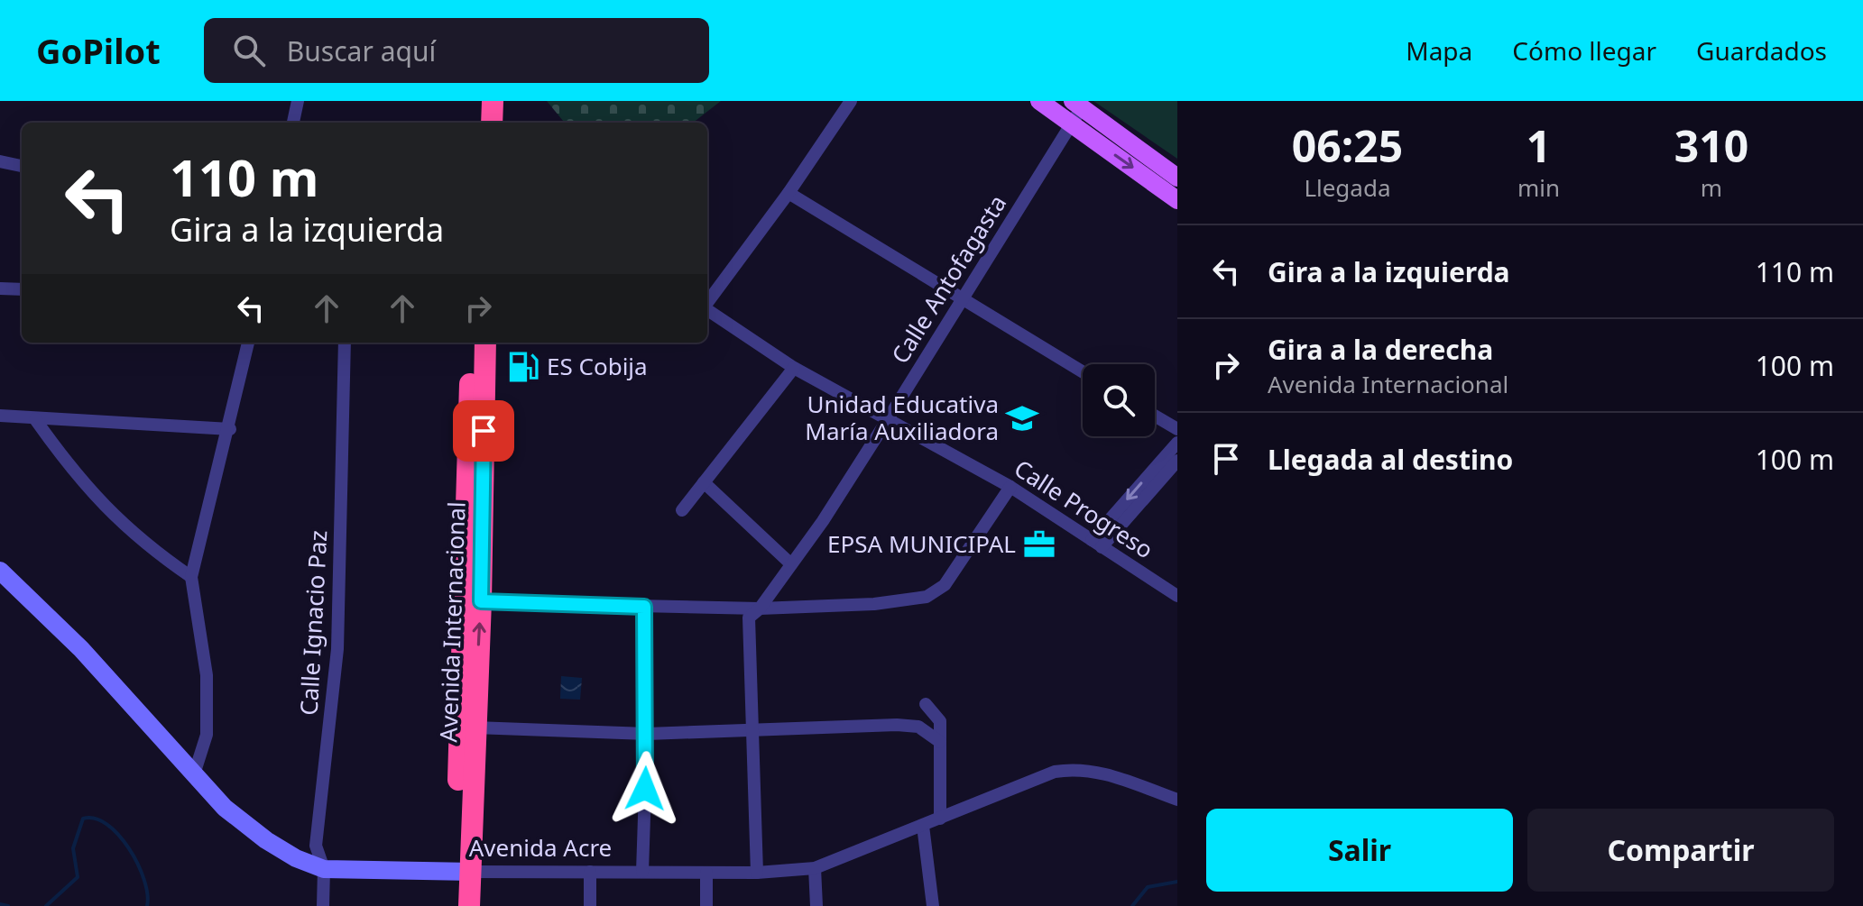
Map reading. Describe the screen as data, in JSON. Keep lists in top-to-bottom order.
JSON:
{
  "streets": {
    "highway": ["Avenida Internacional"],
    "main road": ["Avenida Acre"],
    "street": ["Calle Antofagasta", "Calle Progreso", "Calle Ignacio Paz"]
  },
  "crossings": [
    ["Calle Antofagasta", "Calle Progreso"],
    ["Calle Antofagasta", "Avenida Acre"],
    ["Avenida Internacional", "Avenida Acre"],
    ["Calle Ignacio Paz", "Avenida Acre"]
  ],
  "places": {
    "fuel station": ["ES Cobija"],
    "school or university": ["Unidad Educativa María Auxiliadora"],
    "office": ["EPSA MUNICIPAL"]
  },
  "page": {
    "header": "GoPilot",
    "search": "Buscar aquí",
    "nav": ["Mapa", "Cómo llegar", "Guardados"],
    "eta": [
      "06:25",
      "Llegada",
      "1",
      "min",
      "310",
      "m"
    ],
    "turn": ["110 m", "Gira a la izquierda"],
    "list": [
      {
        "name": "Gira a la izquierda",
        "value": "110 m"
      },
      {
        "name": "Gira a la derecha",
        "note": "Avenida Internacional",
        "value": "100 m"
      },
      {
        "name": "Llegada al destino",
        "value": "100 m"
      }
    ],
    "buttons": ["Salir", "Compartir"]
  }
}
